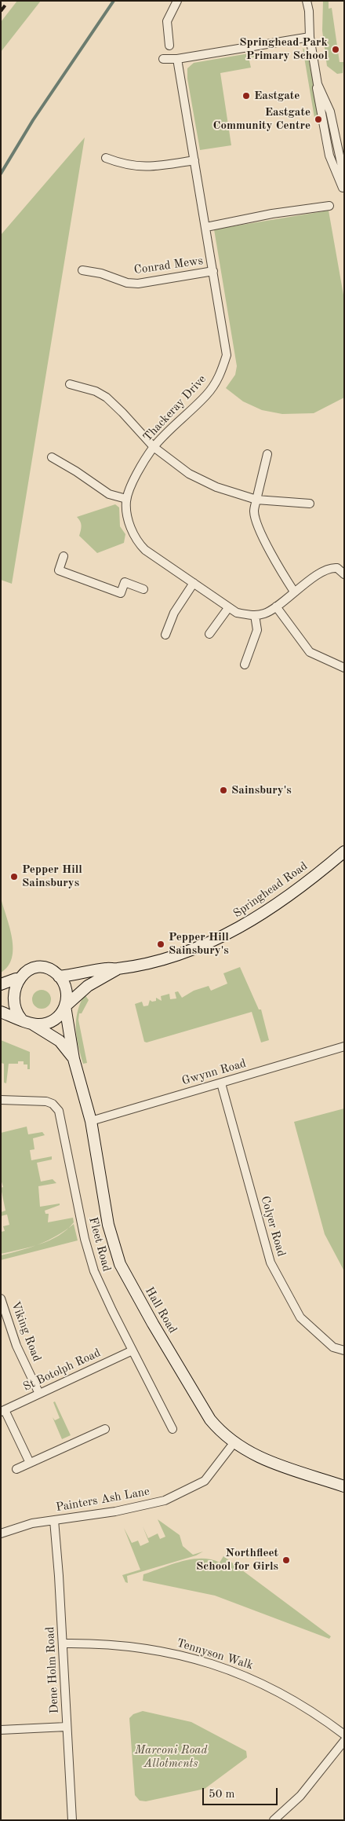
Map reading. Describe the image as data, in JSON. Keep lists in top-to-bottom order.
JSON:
{
  "streets": {
    "street": [
      "Conrad Mews",
      "Thackeray Drive",
      "Springhead Road",
      "Gwynn Road",
      "Colyer Road",
      "Fleet Road",
      "Hall Road",
      "Viking Road",
      "St Botolph Road",
      "Painters Ash Lane",
      "Tennyson Walk",
      "Dene Holm Road"
    ]
  },
  "crossings": [
    ["Conrad Mews", "Thackeray Drive"],
    ["Springhead Road", "Hall Road"],
    ["Gwynn Road", "Colyer Road"],
    ["Gwynn Road", "Hall Road"],
    ["Fleet Road", "St Botolph Road"],
    ["Hall Road", "Painters Ash Lane"],
    ["Viking Road", "St Botolph Road"],
    ["Painters Ash Lane", "Dene Holm Road"],
    ["Tennyson Walk", "Dene Holm Road"]
  ],
  "parks": ["Marconi Road Allotments"],
  "places": [
    "Springhead Park Primary School",
    "Eastgate",
    "Eastgate Community Centre",
    "Sainsbury's",
    "Pepper Hill Sainsburys",
    "Pepper Hill Sainsbury's",
    "Northfleet School for Girls"
  ],
  "scale_bar": "50 m"
}
